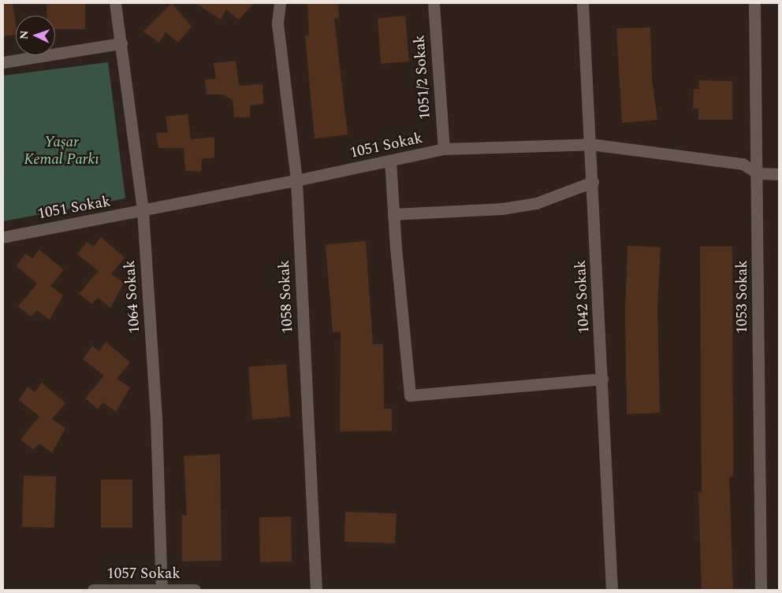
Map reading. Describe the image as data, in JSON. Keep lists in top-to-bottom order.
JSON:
{
  "streets": {
    "street": [
      "1051/2 Sokak",
      "1051 Sokak",
      "1064 Sokak",
      "1058 Sokak",
      "1042 Sokak",
      "1053 Sokak",
      "1057 Sokak"
    ]
  },
  "crossings": [
    ["1051/2 Sokak", "1051 Sokak"],
    ["1051 Sokak", "1064 Sokak"],
    ["1051 Sokak", "1058 Sokak"],
    ["1051 Sokak", "1042 Sokak"],
    ["1051 Sokak", "1053 Sokak"],
    ["1064 Sokak", "1057 Sokak"]
  ],
  "parks": ["Yaşar Kemal Parkı"],
  "north": "left"
}
